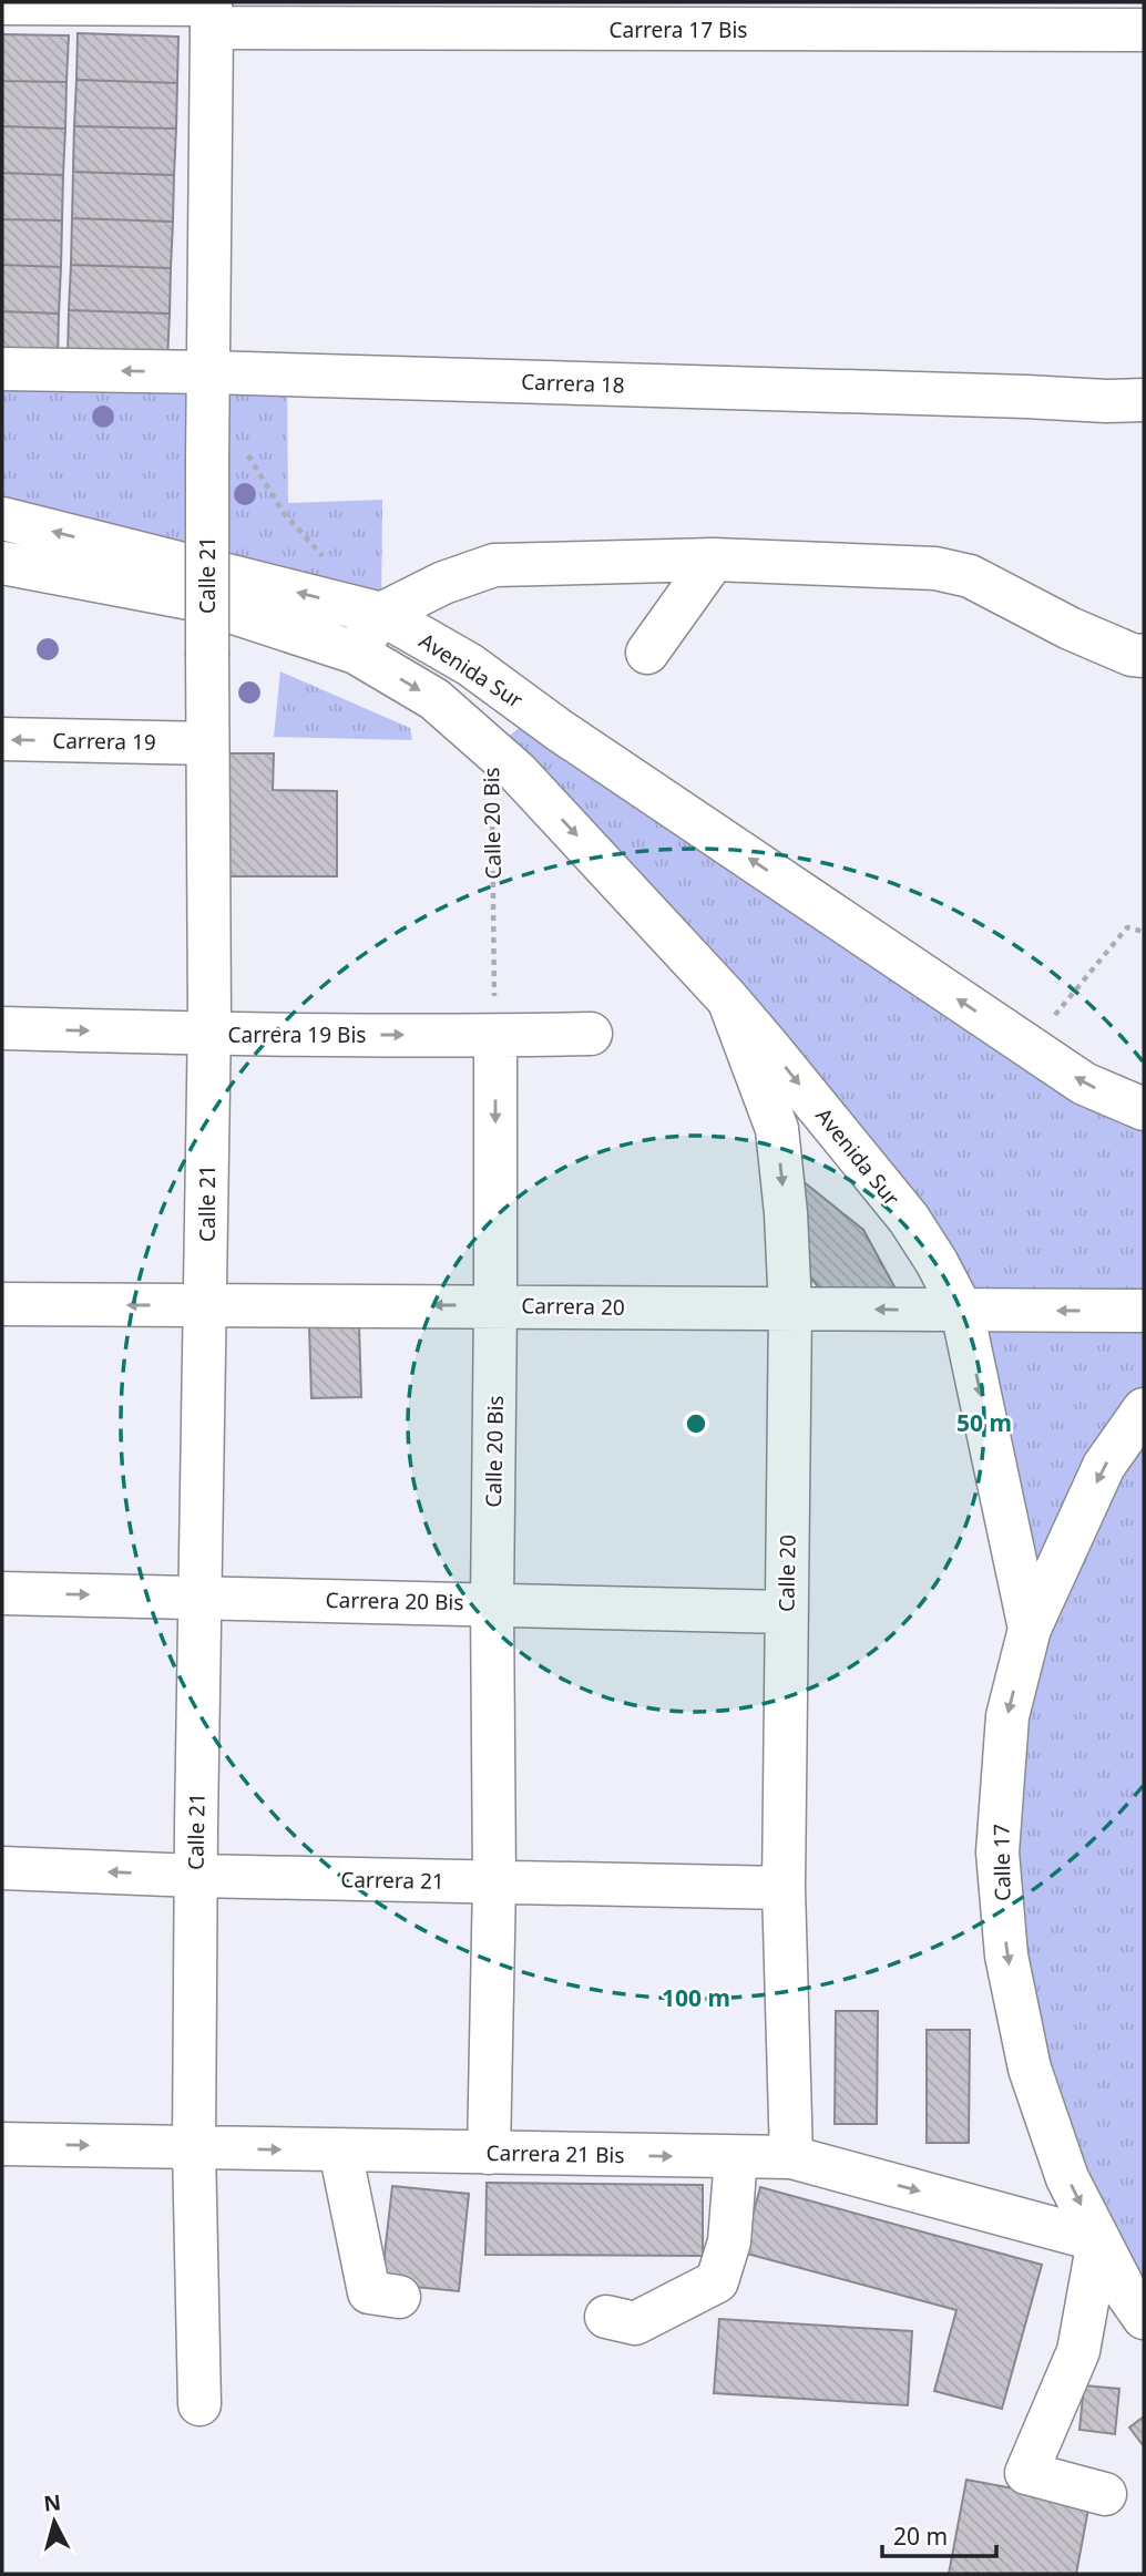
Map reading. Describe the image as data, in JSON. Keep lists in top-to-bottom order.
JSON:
{
  "streets": {
    "street": [
      "Carrera 17 Bis",
      "Carrera 18",
      "Calle 21",
      "Avenida Sur",
      "Carrera 19",
      "Calle 20 Bis",
      "Carrera 19 Bis",
      "Carrera 20",
      "Calle 20",
      "Carrera 20 Bis",
      "Calle 17",
      "Carrera 21",
      "Carrera 21 Bis"
    ]
  },
  "crossings": [
    ["Carrera 17 Bis", "Calle 21"],
    ["Carrera 18", "Calle 21"],
    ["Calle 21", "Carrera 19"],
    ["Calle 21", "Carrera 19 Bis"],
    ["Calle 21", "Carrera 20"],
    ["Calle 21", "Carrera 20 Bis"],
    ["Calle 21", "Carrera 21"],
    ["Calle 21", "Carrera 21 Bis"],
    ["Avenida Sur", "Calle 20 Bis"],
    ["Avenida Sur", "Carrera 20"],
    ["Avenida Sur", "Calle 20"],
    ["Avenida Sur", "Calle 17"],
    ["Calle 20 Bis", "Carrera 19 Bis"],
    ["Calle 20 Bis", "Carrera 20"],
    ["Calle 20 Bis", "Carrera 20 Bis"],
    ["Calle 20 Bis", "Carrera 21"],
    ["Calle 20 Bis", "Carrera 21 Bis"],
    ["Carrera 20", "Calle 20"],
    ["Calle 20", "Carrera 20 Bis"],
    ["Calle 20", "Carrera 21"],
    ["Calle 20", "Carrera 21 Bis"],
    ["Calle 17", "Carrera 21 Bis"]
  ],
  "one_way": [
    "Carrera 19 Bis",
    "Carrera 20",
    "Calle 17",
    "Carrera 21 Bis"
  ],
  "scale_bar": "20 m",
  "north": "top",
  "rings": ["50 m", "100 m"]
}
